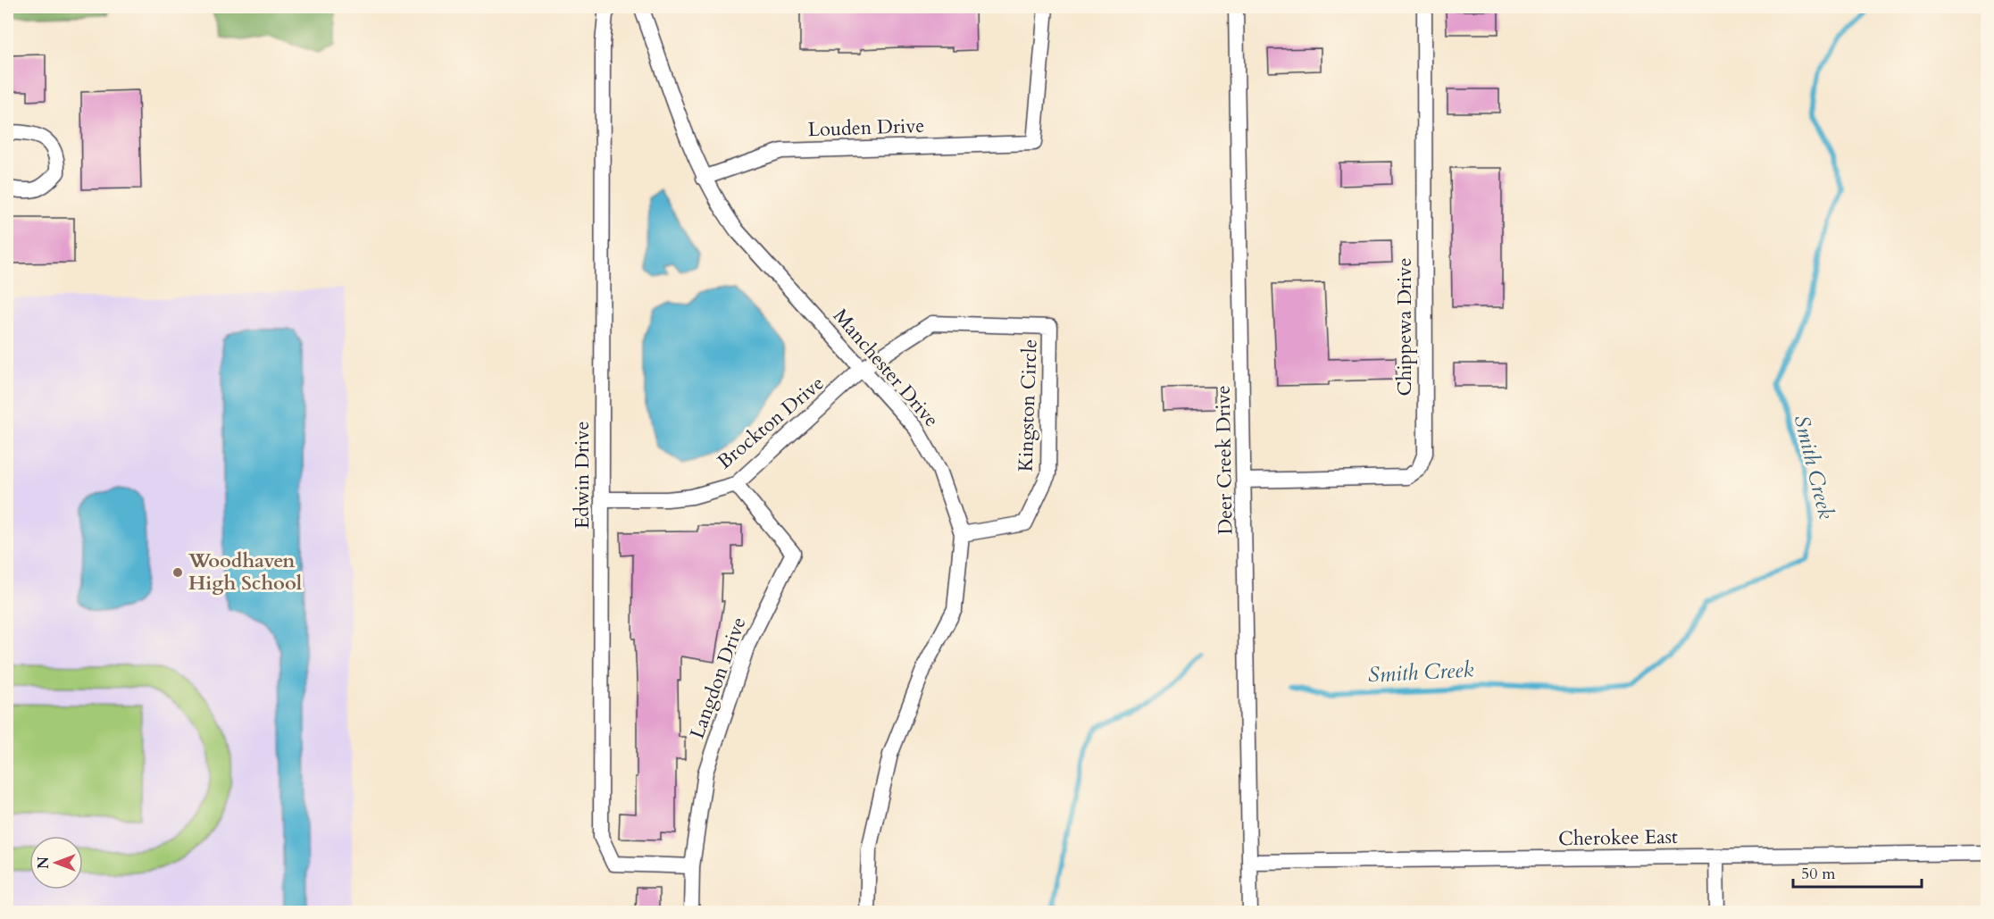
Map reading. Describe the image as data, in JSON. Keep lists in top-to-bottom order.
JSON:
{
  "streets": {
    "street": [
      "Louden Drive",
      "Chippewa Drive",
      "Manchester Drive",
      "Kingston Circle",
      "Brockton Drive",
      "Deer Creek Drive",
      "Edwin Drive",
      "Langdon Drive",
      "Cherokee East"
    ]
  },
  "crossings": [
    ["Louden Drive", "Manchester Drive"],
    ["Chippewa Drive", "Deer Creek Drive"],
    ["Manchester Drive", "Kingston Circle"],
    ["Manchester Drive", "Brockton Drive"],
    ["Kingston Circle", "Brockton Drive"],
    ["Brockton Drive", "Edwin Drive"],
    ["Brockton Drive", "Langdon Drive"],
    ["Deer Creek Drive", "Cherokee East"],
    ["Edwin Drive", "Langdon Drive"]
  ],
  "water": ["Smith Creek"],
  "places": ["Woodhaven High School"],
  "scale_bar": "50 m",
  "north": "left"
}
